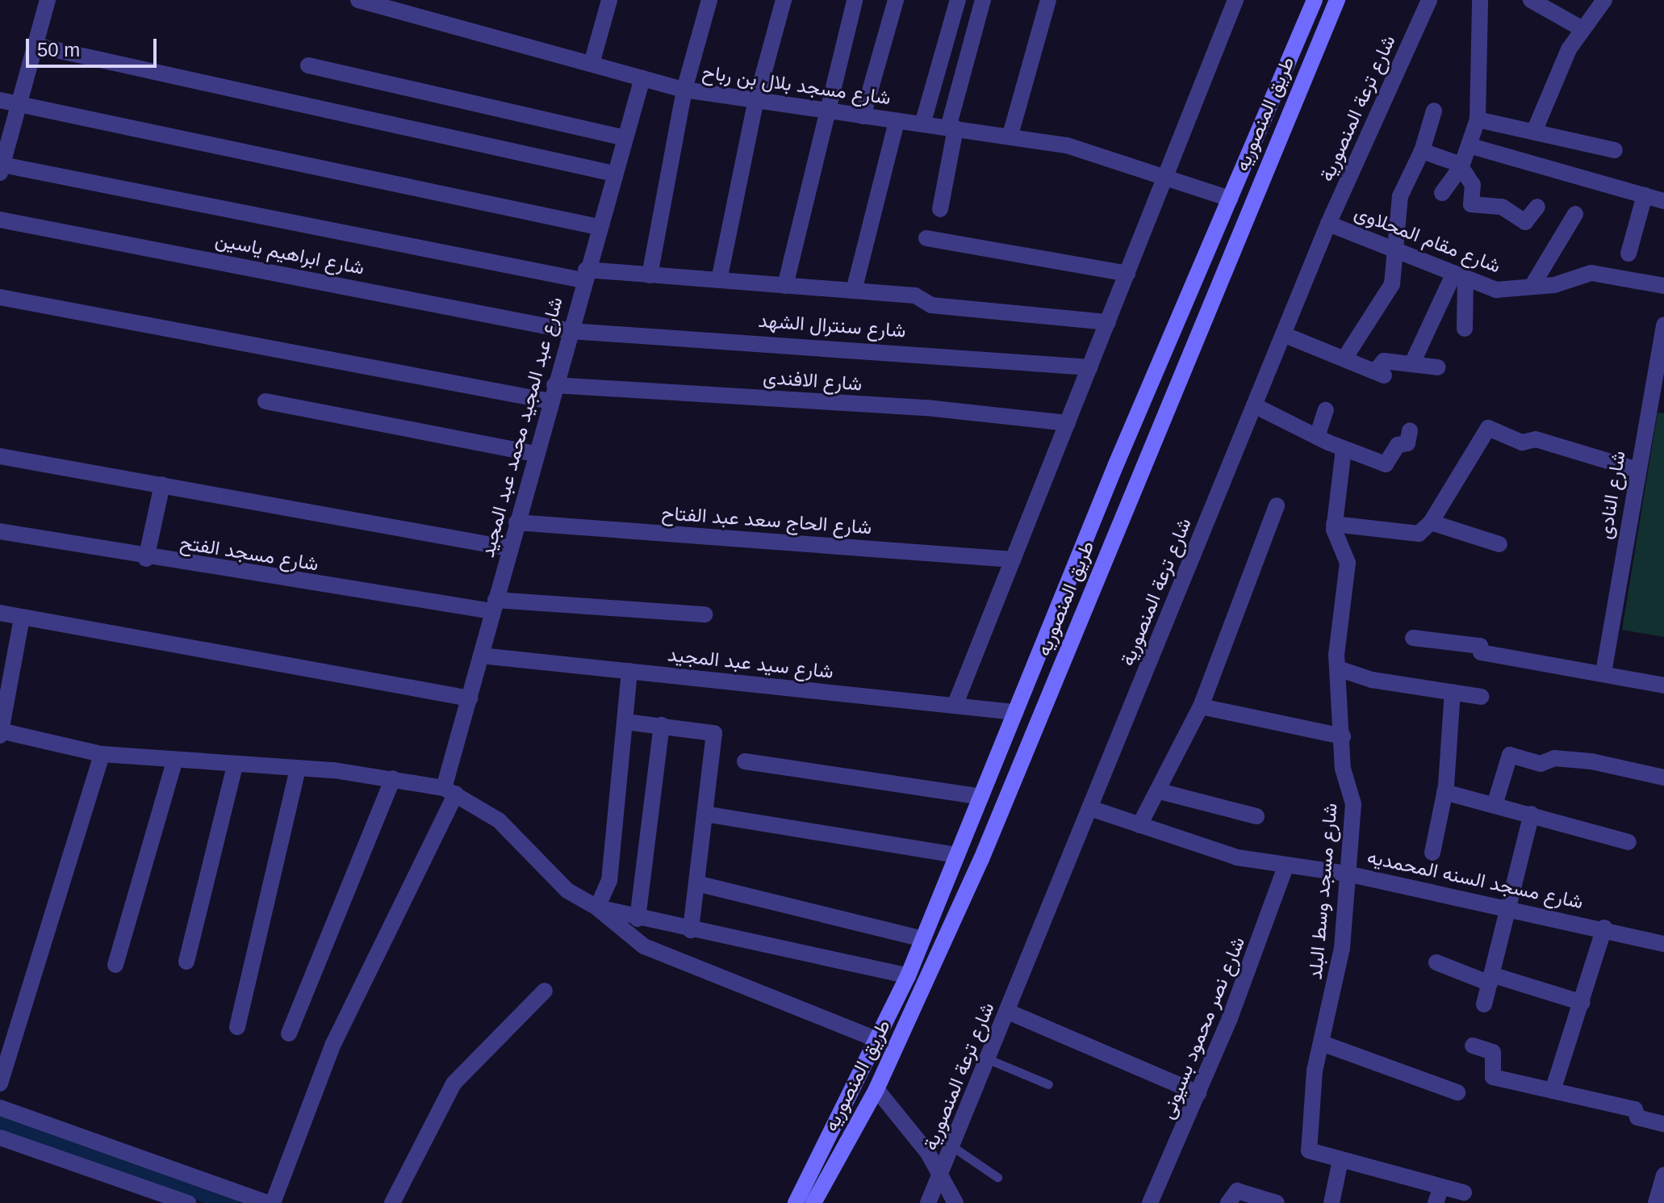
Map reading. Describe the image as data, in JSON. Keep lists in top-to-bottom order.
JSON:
{
  "streets": {
    "main road": ["طريق المنصوريه"],
    "street": [
      "شارع مسجد بلال بن رباح",
      "شارع ترعة المنصورية",
      "شارع مقام المحلاوى",
      "شارع ابراهيم ياسين",
      "شارع سنترال الشهد",
      "شارع الافندى",
      "شارع عبد المجيد محمد عبد المجيد",
      "شارع النادى",
      "شارع الحاج سعد عبد الفتاح",
      "شارع مسجد الفتح",
      "شارع سيد عبد المجيد",
      "شارع مسجد السنه المحمديه",
      "شارع مسجد وسط البلد",
      "شارع نصر محمود بسيونى"
    ]
  },
  "crossings": [
    ["شارع مسجد بلال بن رباح", "طريق المنصوريه"],
    ["شارع مسجد بلال بن رباح", "شارع عبد المجيد محمد عبد المجيد"],
    ["شارع ترعة المنصورية", "شارع مقام المحلاوى"],
    ["شارع ترعة المنصورية", "شارع مسجد السنه المحمديه"],
    ["طريق المنصوريه", "شارع سيد عبد المجيد"],
    ["شارع ابراهيم ياسين", "شارع سنترال الشهد"],
    ["شارع ابراهيم ياسين", "شارع عبد المجيد محمد عبد المجيد"],
    ["شارع سنترال الشهد", "شارع عبد المجيد محمد عبد المجيد"],
    ["شارع الافندى", "شارع عبد المجيد محمد عبد المجيد"],
    ["شارع عبد المجيد محمد عبد المجيد", "شارع الحاج سعد عبد الفتاح"],
    ["شارع عبد المجيد محمد عبد المجيد", "شارع مسجد الفتح"],
    ["شارع عبد المجيد محمد عبد المجيد", "شارع سيد عبد المجيد"],
    ["شارع مسجد السنه المحمديه", "شارع مسجد وسط البلد"],
    ["شارع مسجد السنه المحمديه", "شارع نصر محمود بسيونى"]
  ],
  "scale_bar": "50 m"
}
